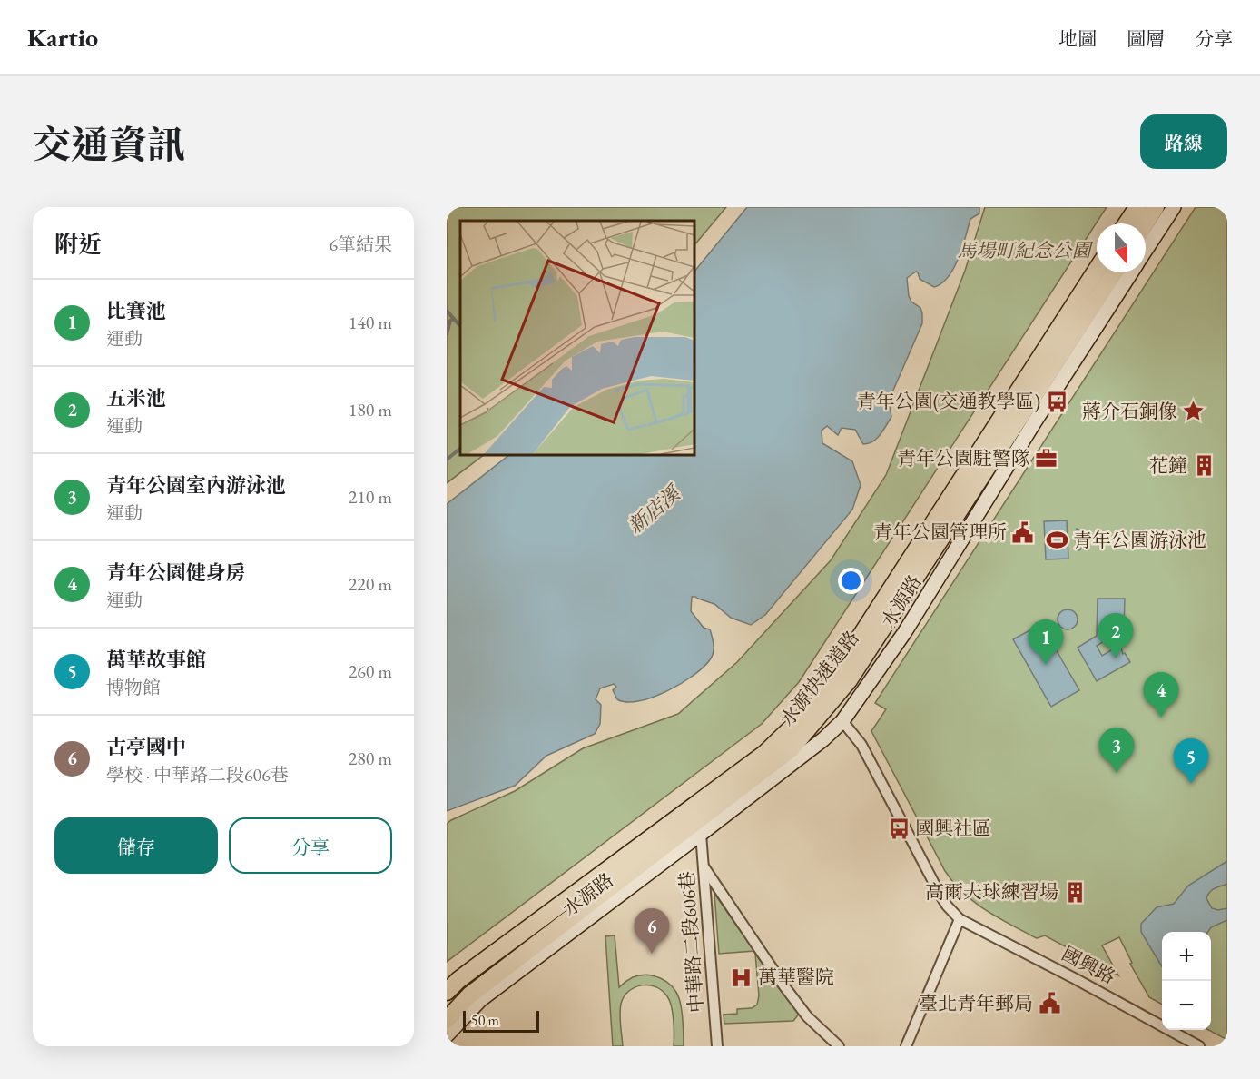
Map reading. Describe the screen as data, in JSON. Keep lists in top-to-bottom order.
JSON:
{
  "streets": {
    "highway": ["水源快速道路"],
    "street": ["水源路", "中華路二段606巷", "國興路"]
  },
  "crossings": [
    ["水源路", "中華路二段606巷"],
    ["水源路", "國興路"]
  ],
  "water": ["新店溪"],
  "parks": ["馬場町紀念公園"],
  "places": {
    "bus stop": ["青年公園(交通教學區)", "國興社區"],
    "place": ["蔣介石銅像"],
    "office": ["青年公園駐警隊"],
    "building": ["花鐘", "高爾夫球練習場"],
    "public building": ["青年公園管理所", "臺北青年郵局"],
    "sports": ["青年公園游泳池"],
    "hospital": ["萬華醫院"]
  },
  "scale_bar": "50 m",
  "north": "bottom",
  "page": {
    "header": "Kartio",
    "nav": ["地圖", "圖層", "分享"],
    "title": "交通資訊",
    "buttons": [
      "路線",
      ["儲存", "分享"]
    ],
    "heading": ["附近", "6筆結果"],
    "list": [
      {
        "mark": "1",
        "name": "比賽池",
        "note": "運動",
        "value": "140 m"
      },
      {
        "mark": "2",
        "name": "五米池",
        "note": "運動",
        "value": "180 m"
      },
      {
        "mark": "3",
        "name": "青年公園室內游泳池",
        "note": "運動",
        "value": "210 m"
      },
      {
        "mark": "4",
        "name": "青年公園健身房",
        "note": "運動",
        "value": "220 m"
      },
      {
        "mark": "5",
        "name": "萬華故事館",
        "note": "博物館",
        "value": "260 m"
      },
      {
        "mark": "6",
        "name": "古亭國中",
        "note": "學校 · 中華路二段606巷",
        "value": "280 m"
      }
    ],
    "pins": [
      "2",
      "1",
      "4",
      "3",
      "5",
      "6"
    ],
    "map_buttons": ["+", "−"],
    "scale": "50 m"
  }
}
